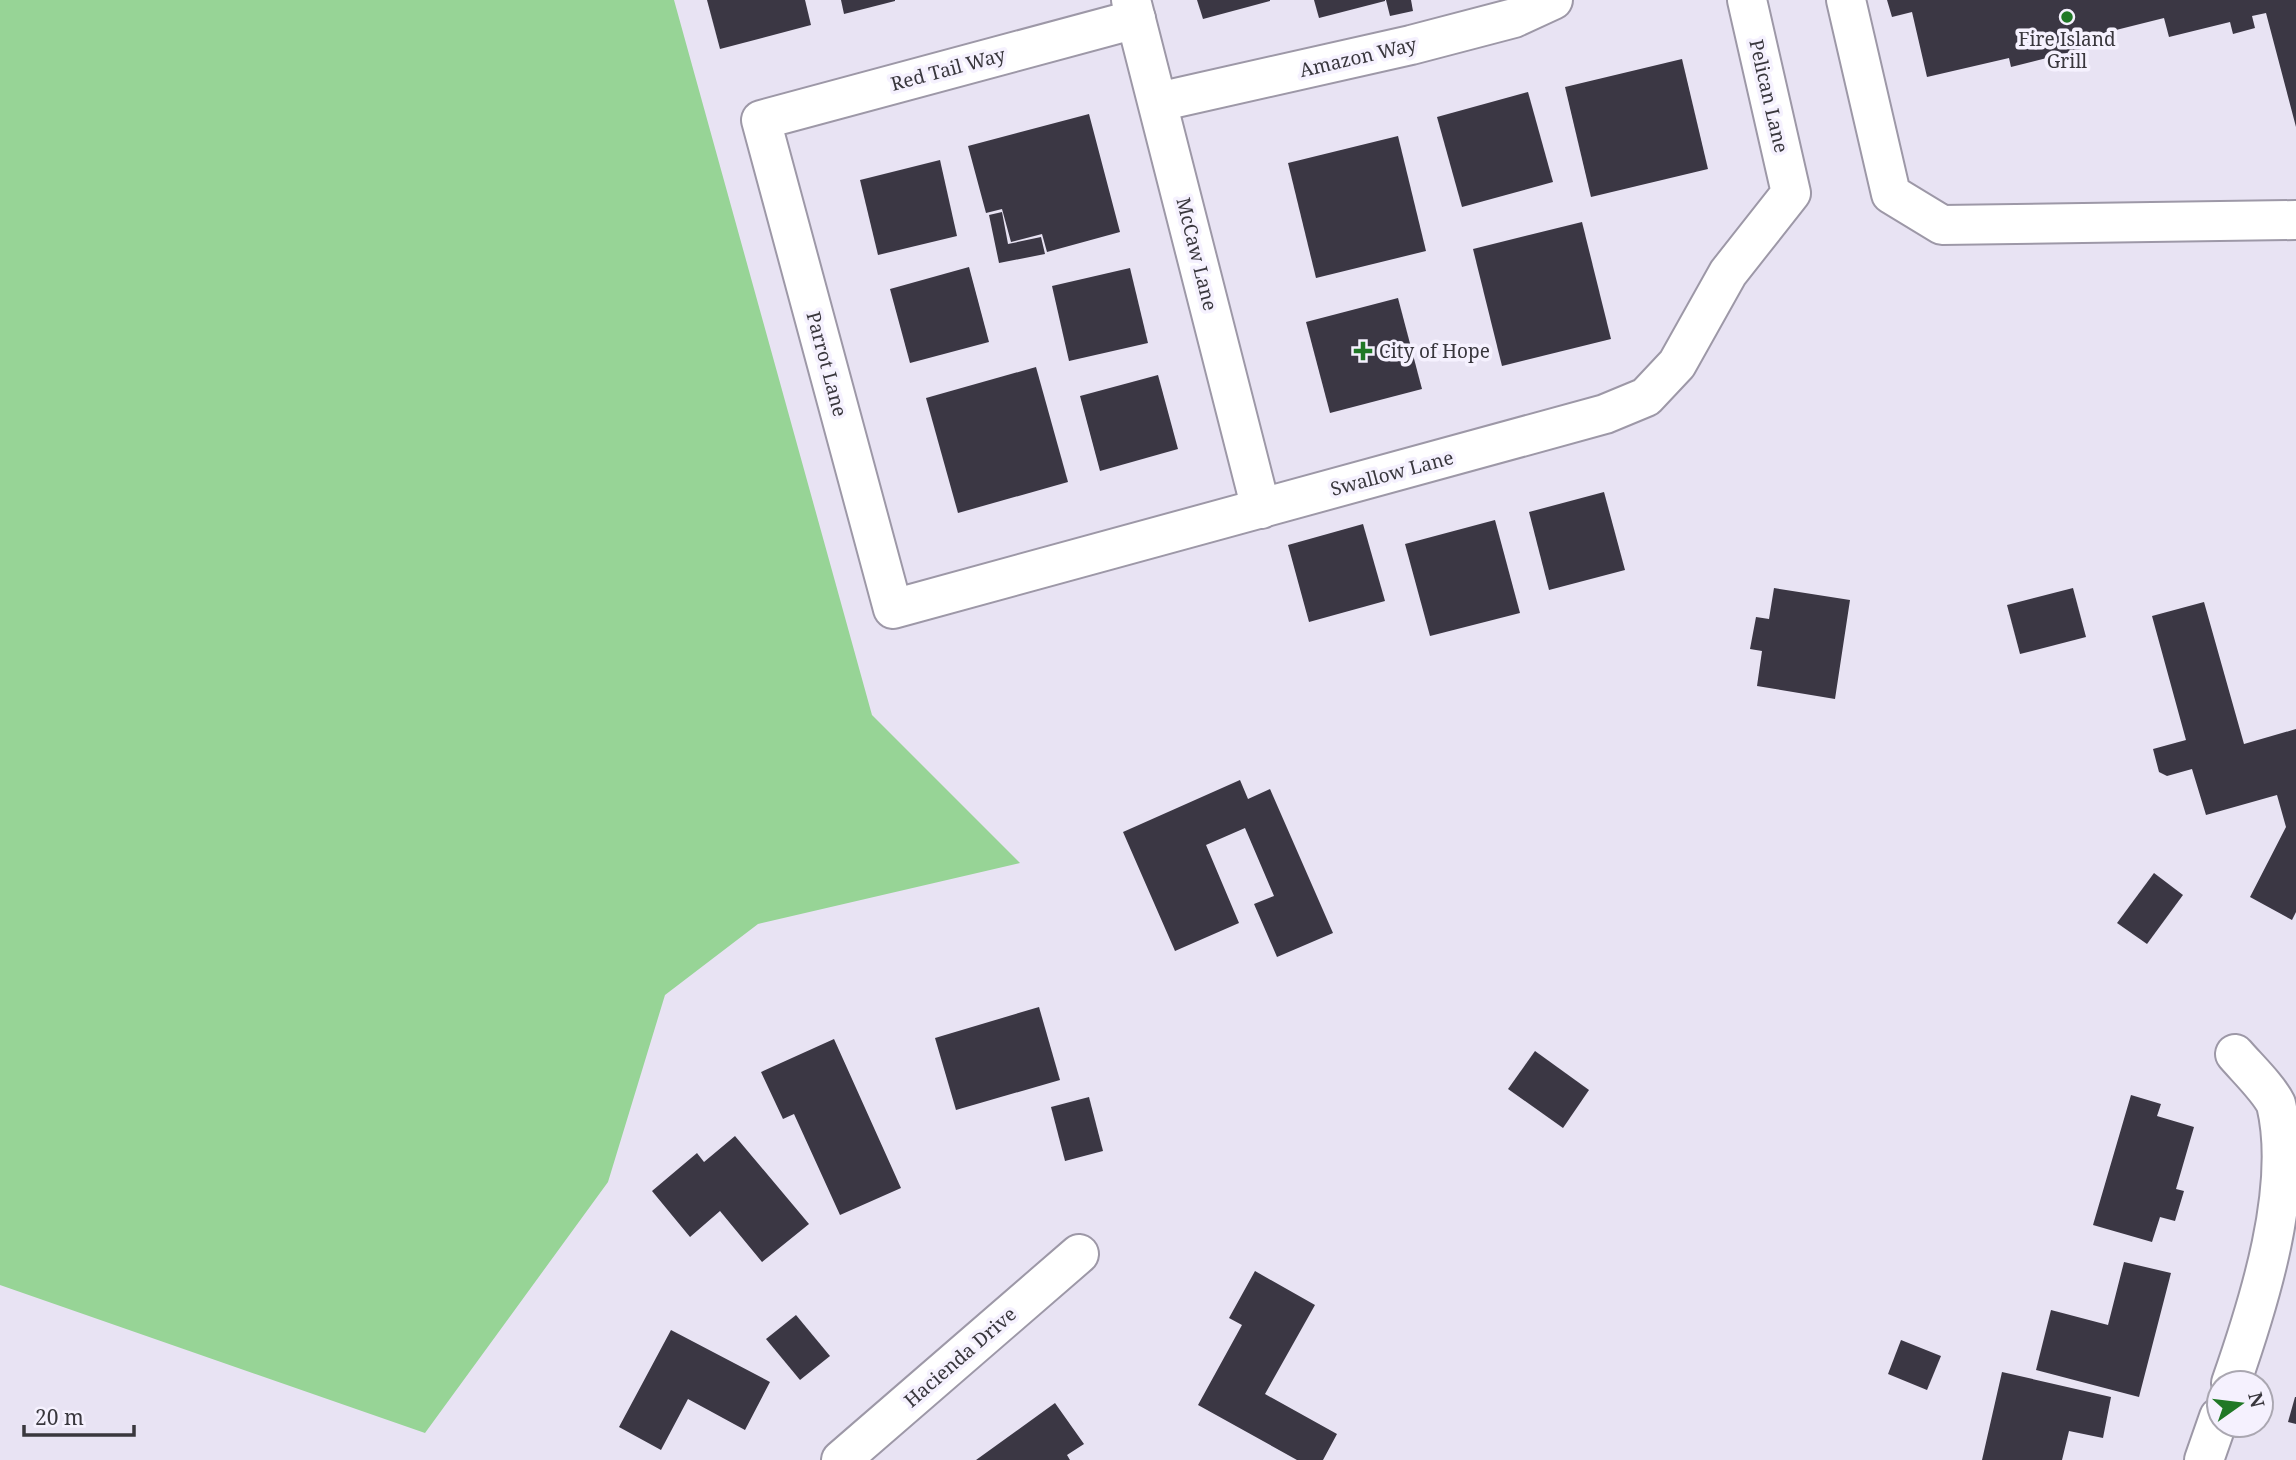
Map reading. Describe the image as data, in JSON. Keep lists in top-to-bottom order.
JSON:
{
  "streets": {
    "street": [
      "Amazon Way",
      "Red Tail Way",
      "Pelican Lane",
      "McCaw Lane",
      "Parrot Lane",
      "Swallow Lane",
      "Hacienda Drive"
    ]
  },
  "crossings": [
    ["Amazon Way", "McCaw Lane"],
    ["Red Tail Way", "McCaw Lane"],
    ["Red Tail Way", "Parrot Lane"],
    ["Pelican Lane", "Swallow Lane"],
    ["McCaw Lane", "Swallow Lane"],
    ["Parrot Lane", "Swallow Lane"]
  ],
  "places": {
    "other": ["Fire Island Grill"],
    "health": ["City of Hope"]
  },
  "scale_bar": "20 m",
  "north": "right"
}
